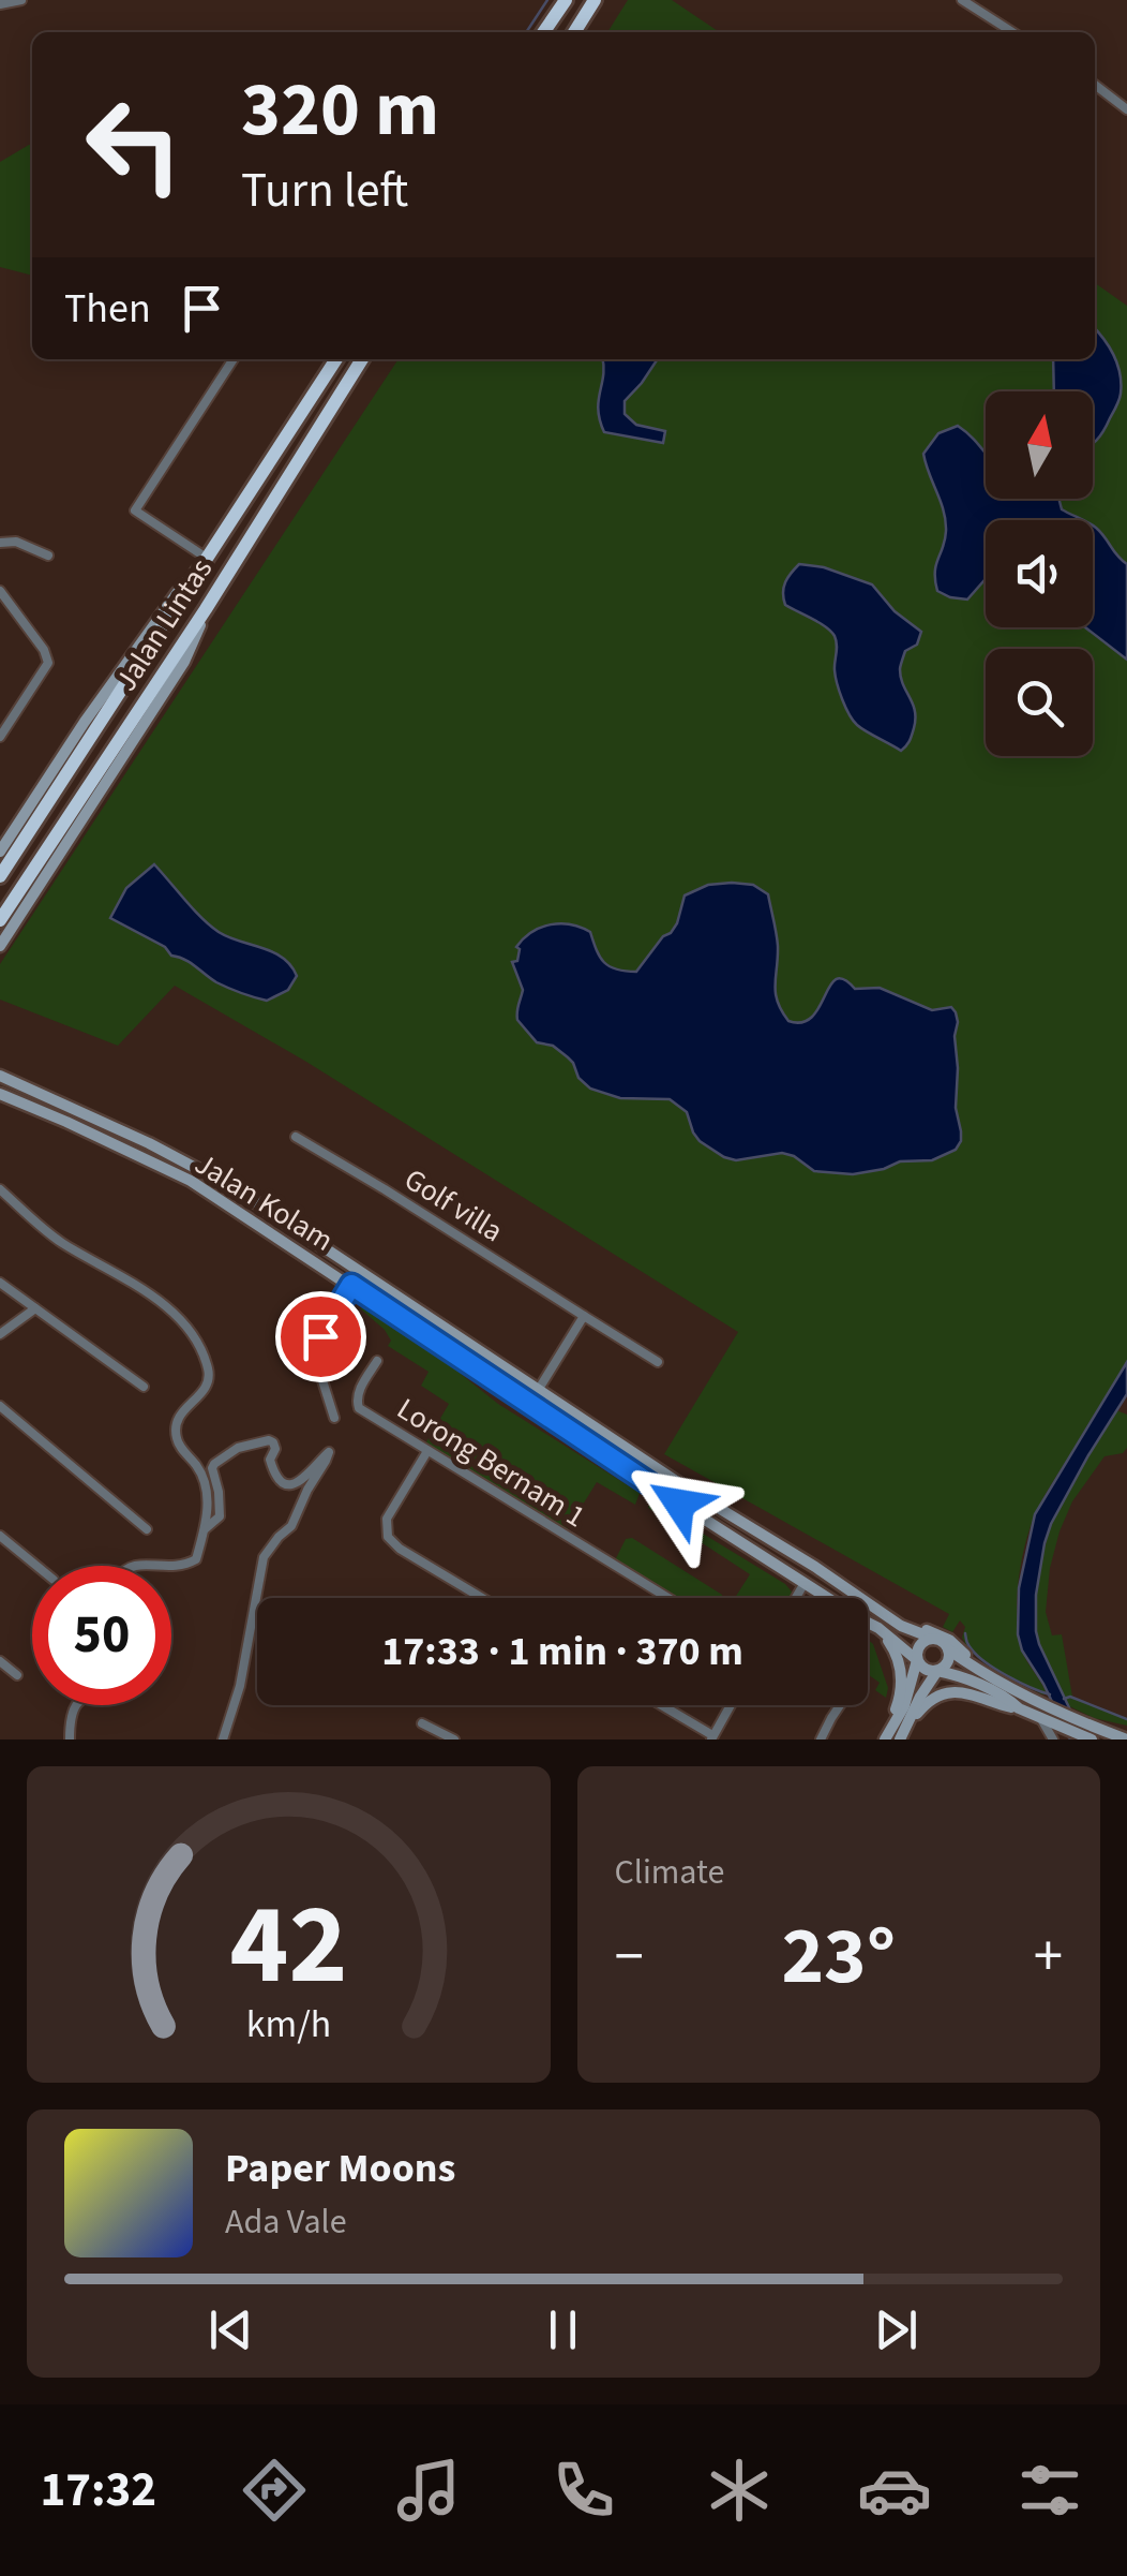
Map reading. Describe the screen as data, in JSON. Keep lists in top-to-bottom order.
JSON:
{
  "streets": {
    "highway": ["Jalan Lintas"],
    "main road": ["Jalan Kolam"],
    "street": ["Golf villa", "Lorong Bernam 1"]
  },
  "north": "top",
  "page": {
    "turn": ["320 m", "Turn left"],
    "then": "Then",
    "limit": "50",
    "trip": "17:33 · 1 min · 370 m",
    "tile": "Climate",
    "heat": ["−", "23°", "+"],
    "song": ["Paper Moons", "Ada Vale"],
    "tabs": "17:32",
    "gauge": ["42", "km/h"]
  }
}
